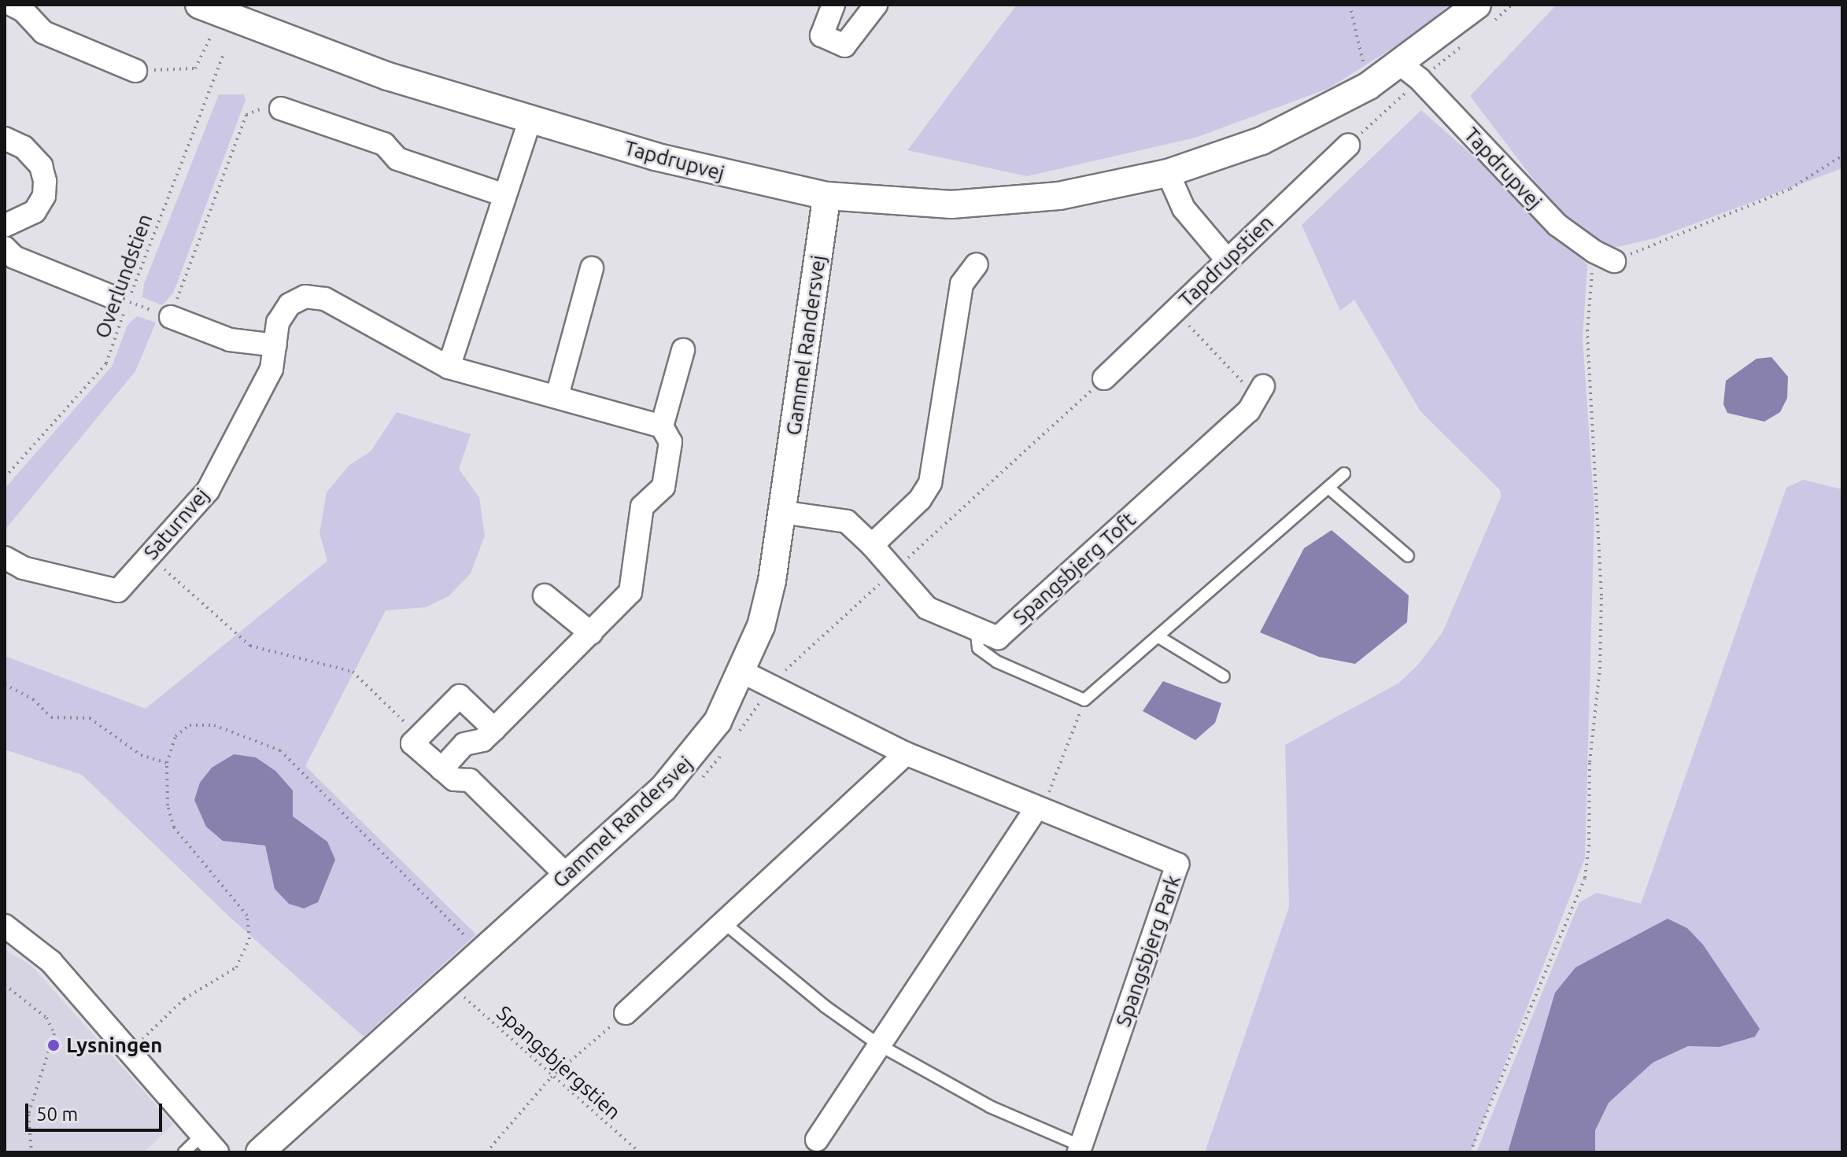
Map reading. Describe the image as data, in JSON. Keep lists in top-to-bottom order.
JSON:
{
  "streets": {
    "street": [
      "Tapdrupvej",
      "Tapdrupstien",
      "Gammel Randersvej",
      "Saturnvej",
      "Spangsbjerg Toft",
      "Spangsbjerg Park"
    ],
    "path": ["Overlundstien", "Spangsbjergstien"]
  },
  "crossings": [
    ["Tapdrupvej", "Gammel Randersvej"],
    ["Gammel Randersvej", "Spangsbjerg Toft"],
    ["Gammel Randersvej", "Spangsbjerg Park"]
  ],
  "places": ["Lysningen"],
  "scale_bar": "50 m"
}
